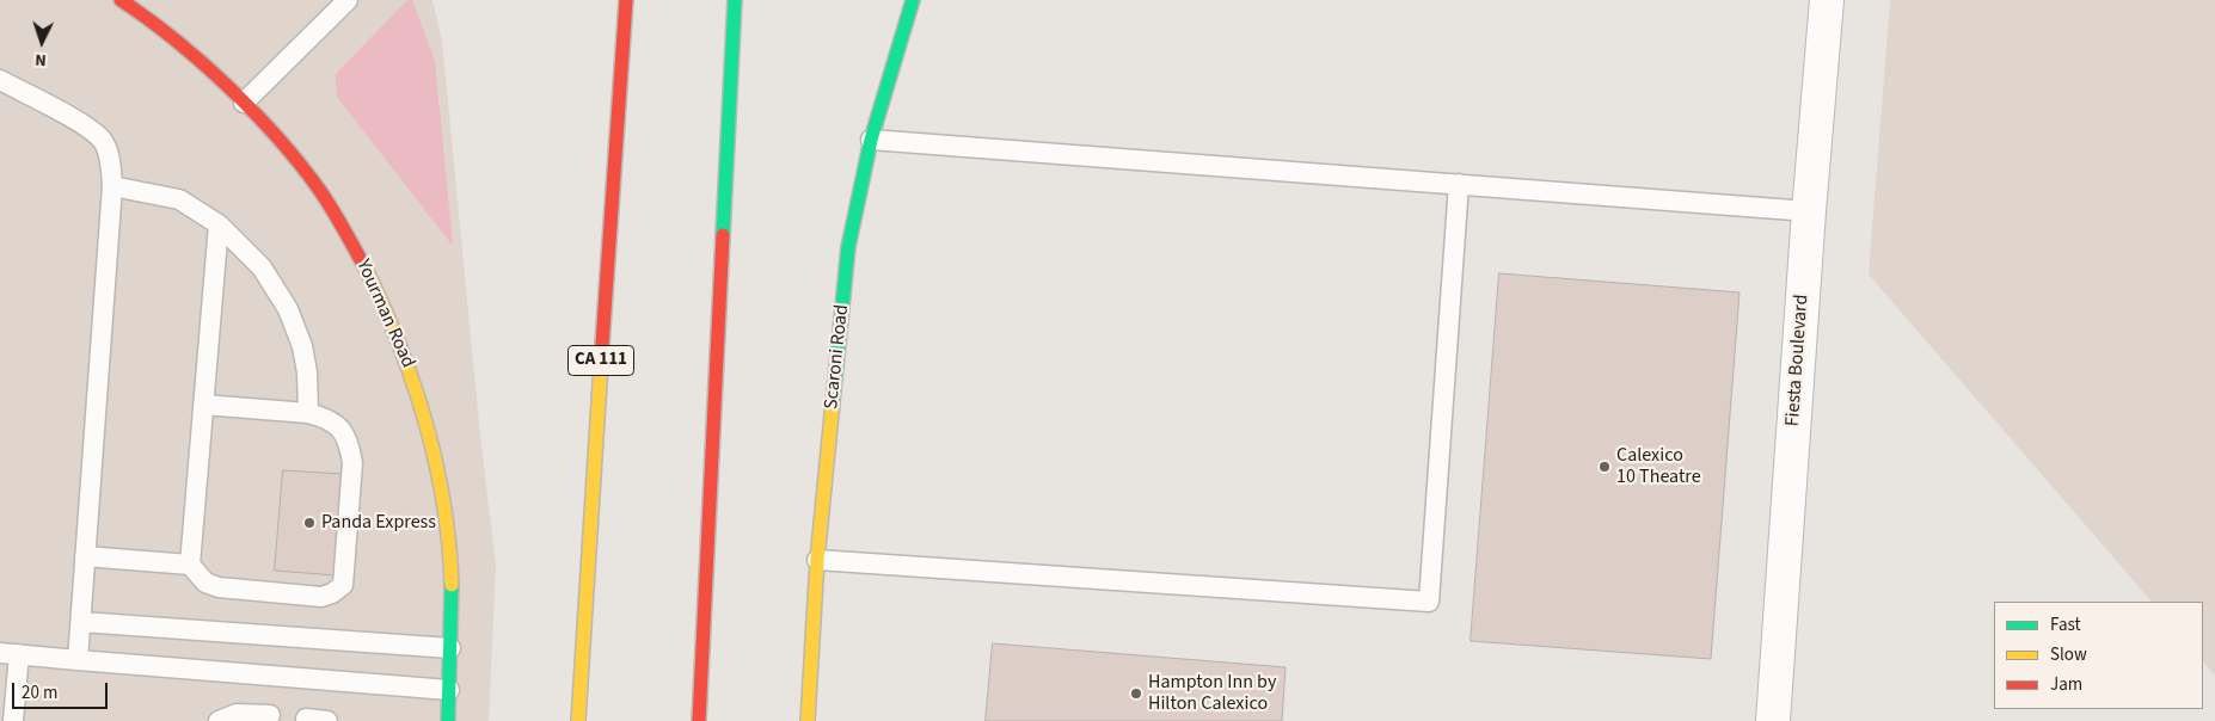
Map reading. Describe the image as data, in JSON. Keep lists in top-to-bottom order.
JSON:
{
  "streets": {
    "main road": ["Yourman Road", "Scaroni Road", "CA 111"],
    "street": ["Fiesta Boulevard"]
  },
  "places": ["Calexico 10 Theatre", "Panda Express", "Hampton Inn by Hilton Calexico"],
  "legend": ["Fast", "Slow", "Jam"],
  "scale_bar": "20 m",
  "north": "bottom"
}
